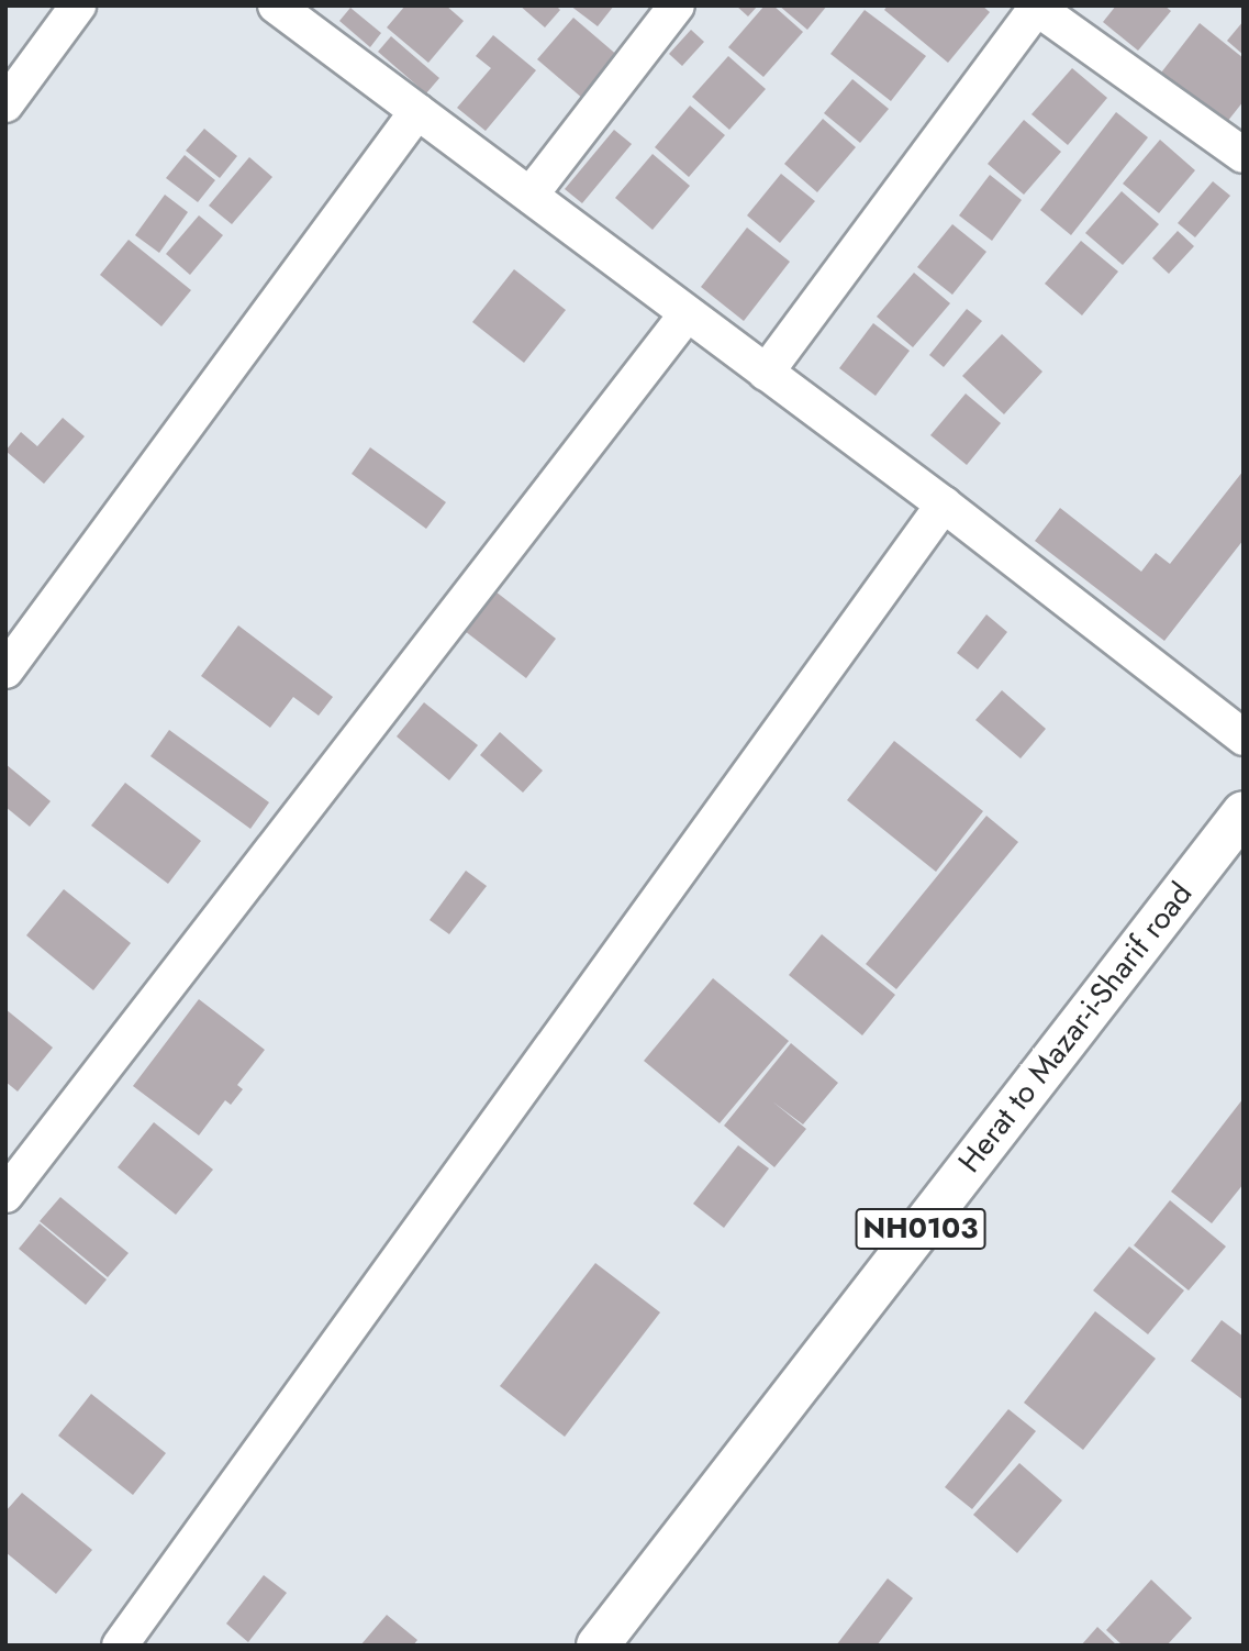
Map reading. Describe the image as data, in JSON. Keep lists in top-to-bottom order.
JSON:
{
  "streets": {
    "highway": ["Herat to Mazar-i-Sharif road", "NH0103"]
  }
}
